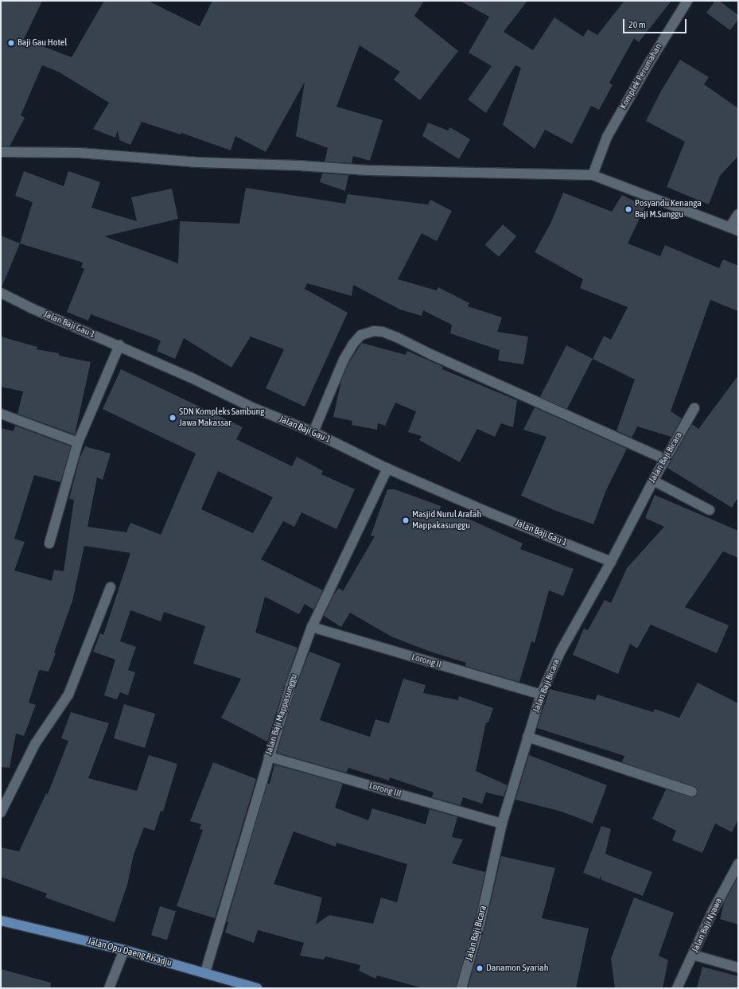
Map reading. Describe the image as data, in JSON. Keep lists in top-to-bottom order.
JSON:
{
  "streets": {
    "main road": ["Jalan Opu Daeng Risadju"],
    "street": [
      "Komplek Perumahan",
      "Jalan Baji Gau 1",
      "Jalan Baji Bicara",
      "Lorong II",
      "Jalan Baji Mappasunggu",
      "Lorong III",
      "Jalan Baji Nyawa"
    ]
  },
  "crossings": [
    ["Jalan Baji Gau 1", "Jalan Baji Bicara"],
    ["Jalan Baji Gau 1", "Jalan Baji Mappasunggu"],
    ["Jalan Baji Bicara", "Lorong II"],
    ["Jalan Baji Bicara", "Lorong III"],
    ["Lorong II", "Jalan Baji Mappasunggu"],
    ["Jalan Baji Mappasunggu", "Lorong III"],
    ["Jalan Baji Mappasunggu", "Jalan Opu Daeng Risadju"]
  ],
  "places": [
    "Baji Gau Hotel",
    "Posyandu Kenanga Baji M.Sunggu",
    "SDN Kompleks Sambung Jawa Makassar",
    "Masjid Nurul Arafah Mappakasunggu",
    "Danamon Syariah"
  ],
  "scale_bar": "20 m"
}
